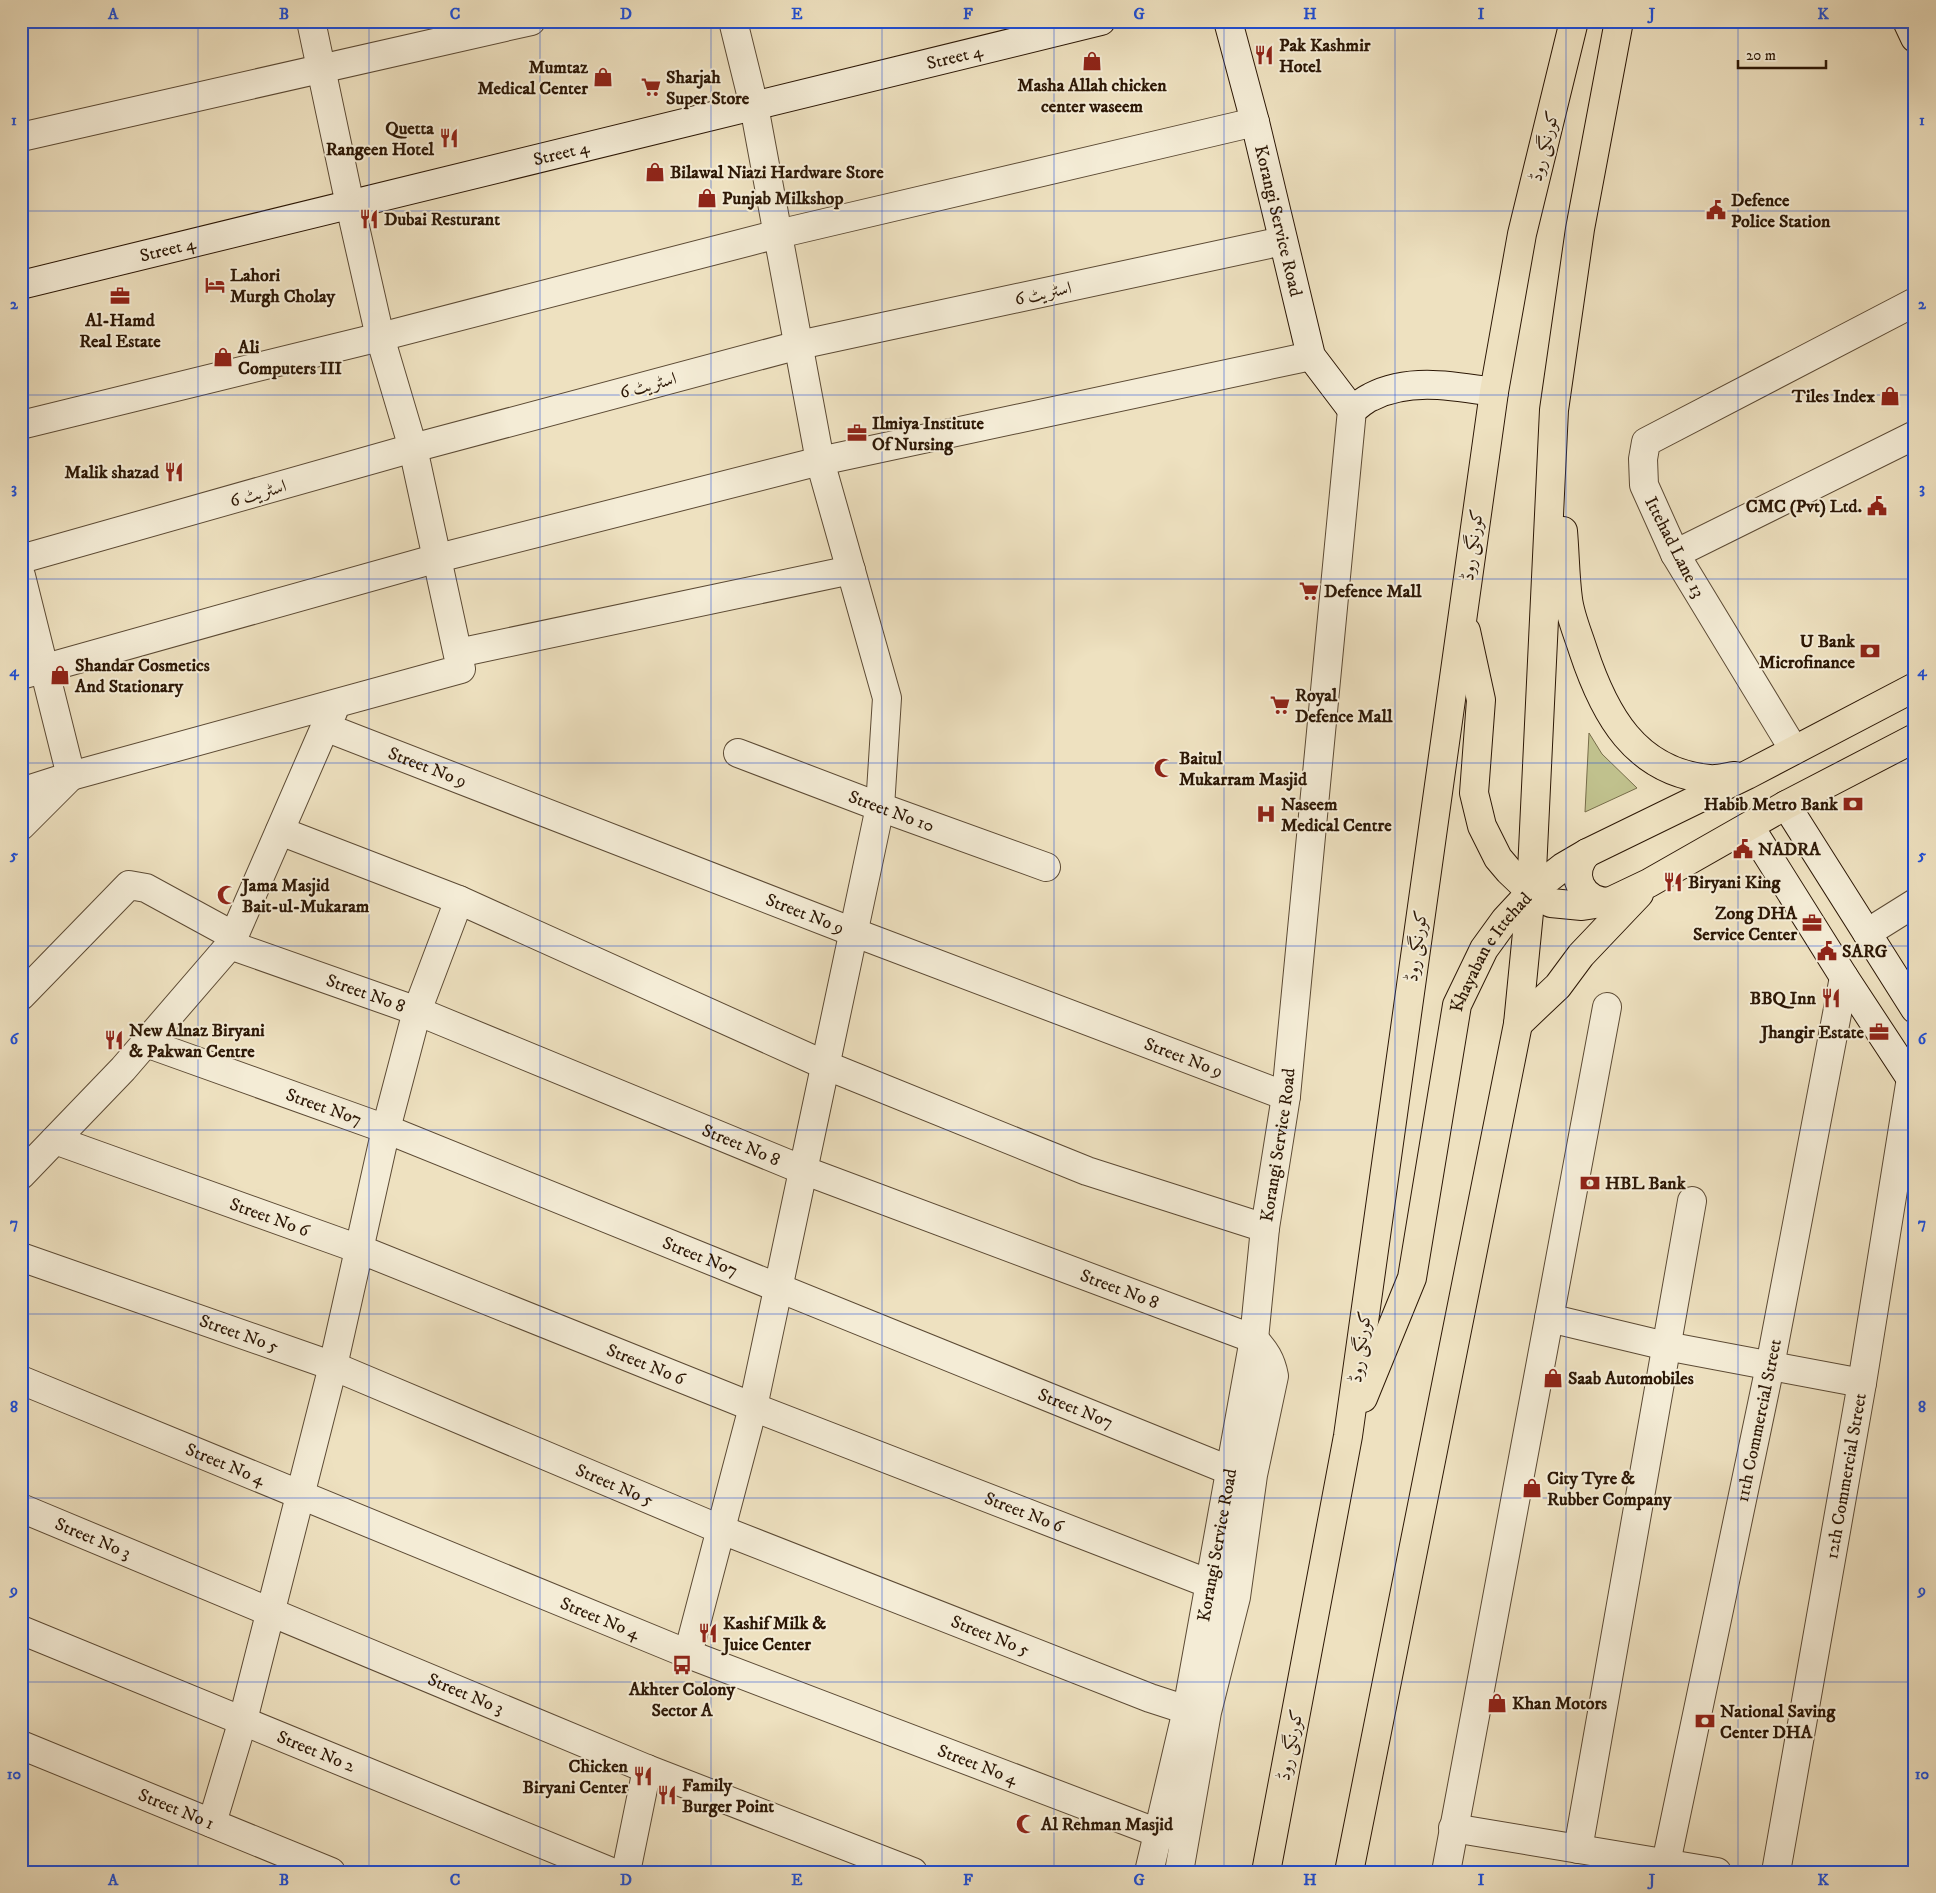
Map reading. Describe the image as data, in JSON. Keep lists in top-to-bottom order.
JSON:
{
  "streets": {
    "main road": ["کورنگی روڈ", "Khayaban e Ittehad"],
    "street": [
      "Street 4",
      "Korangi Service Road",
      "اسٹریٹ 6",
      "Ittehad Lane 13",
      "Street No 9",
      "Street No 10",
      "Street No 8",
      "Street No7",
      "Street No 6",
      "Street No 5",
      "11th Commercial Street",
      "Street No 4",
      "12th Commercial Street",
      "Street No 3",
      "Street No 2",
      "Street No 1"
    ]
  },
  "crossings": [
    ["کورنگی روڈ", "Khayaban e Ittehad"],
    ["Korangi Service Road", "اسٹریٹ 6"],
    ["Korangi Service Road", "Street No 9"],
    ["Korangi Service Road", "Street No 8"],
    ["Korangi Service Road", "Street No7"],
    ["Korangi Service Road", "Street No 6"],
    ["Korangi Service Road", "Street No 5"],
    ["Korangi Service Road", "Street No 4"],
    ["Ittehad Lane 13", "Khayaban e Ittehad"]
  ],
  "places": {
    "restaurant": [
      "Pak Kashmir Hotel",
      "Quetta Rangeen Hotel",
      "Dubai Resturant",
      "Malik shazad",
      "Biryani King",
      "BBQ Inn",
      "New Alnaz Biryani & Pakwan Centre",
      "Kashif Milk & Juice Center",
      "Chicken Biryani Center",
      "Family Burger Point"
    ],
    "shop": [
      "Masha Allah chicken center waseem",
      "Mumtaz Medical Center",
      "Bilawal Niazi Hardware Store",
      "Punjab Milkshop",
      "Ali Computers III",
      "Tiles Index",
      "Shandar Cosmetics And Stationary",
      "Saab Automobiles",
      "City Tyre & Rubber Company",
      "Khan Motors"
    ],
    "supermarket": ["Sharjah Super Store", "Defence Mall", "Royal Defence Mall"],
    "public building": [
      "Defence Police Station",
      "CMC (Pvt) Ltd.",
      "NADRA",
      "SARG"
    ],
    "hotel": ["Lahori Murgh Cholay"],
    "office": [
      "Al-Hamd Real Estate",
      "Ilmiya Institute Of Nursing",
      "Zong DHA Service Center",
      "Jhangir Estate"
    ],
    "bank": [
      "U Bank Microfinance",
      "Habib Metro Bank",
      "HBL Bank",
      "National Saving Center DHA"
    ],
    "mosque": ["Baitul Mukarram Masjid", "Jama Masjid Bait-ul-Mukaram", "Al Rehman Masjid"],
    "hospital": ["Naseem Medical Centre"],
    "bus stop": ["Akhter Colony Sector A"]
  },
  "scale_bar": "20 m",
  "grid": {
    "columns": [
      "A",
      "B",
      "C",
      "D",
      "E",
      "F",
      "G",
      "H",
      "I",
      "J",
      "K"
    ],
    "rows": [
      "1",
      "2",
      "3",
      "4",
      "5",
      "6",
      "7",
      "8",
      "9",
      "10"
    ]
  }
}
